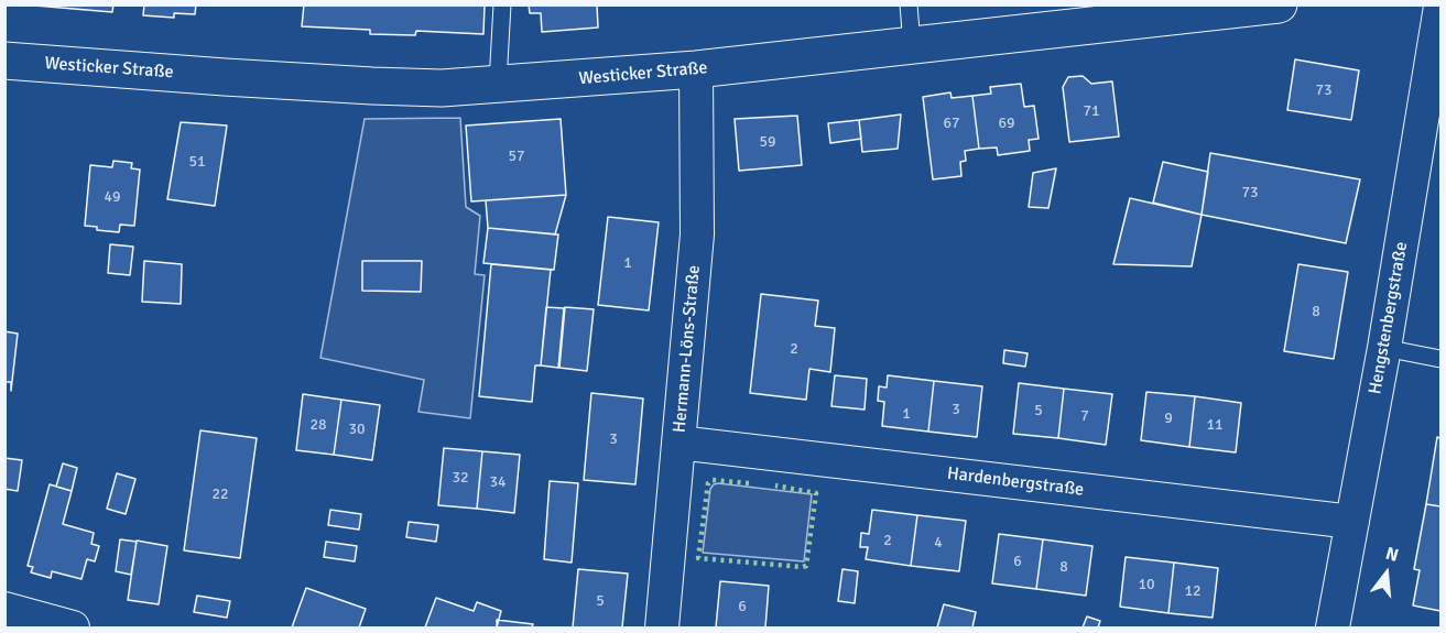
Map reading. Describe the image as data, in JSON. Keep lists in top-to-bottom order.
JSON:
{
  "streets": {
    "main road": ["Westicker Straße"],
    "street": ["Hengstenbergstraße", "Hermann-Löns-Straße", "Hardenbergstraße"]
  },
  "crossings": [
    ["Westicker Straße", "Hermann-Löns-Straße"],
    ["Hengstenbergstraße", "Hardenbergstraße"],
    ["Hermann-Löns-Straße", "Hardenbergstraße"]
  ],
  "house_numbers": [
    "73",
    "71",
    "67",
    "69",
    "59",
    "57",
    "51",
    "73",
    "49",
    "1",
    "8",
    "2",
    "3",
    "5",
    "1",
    "7",
    "9",
    "28",
    "11",
    "30",
    "3",
    "32",
    "34",
    "22",
    "2",
    "4",
    "6",
    "8",
    "10",
    "12",
    "5",
    "6"
  ],
  "north": "top"
}
